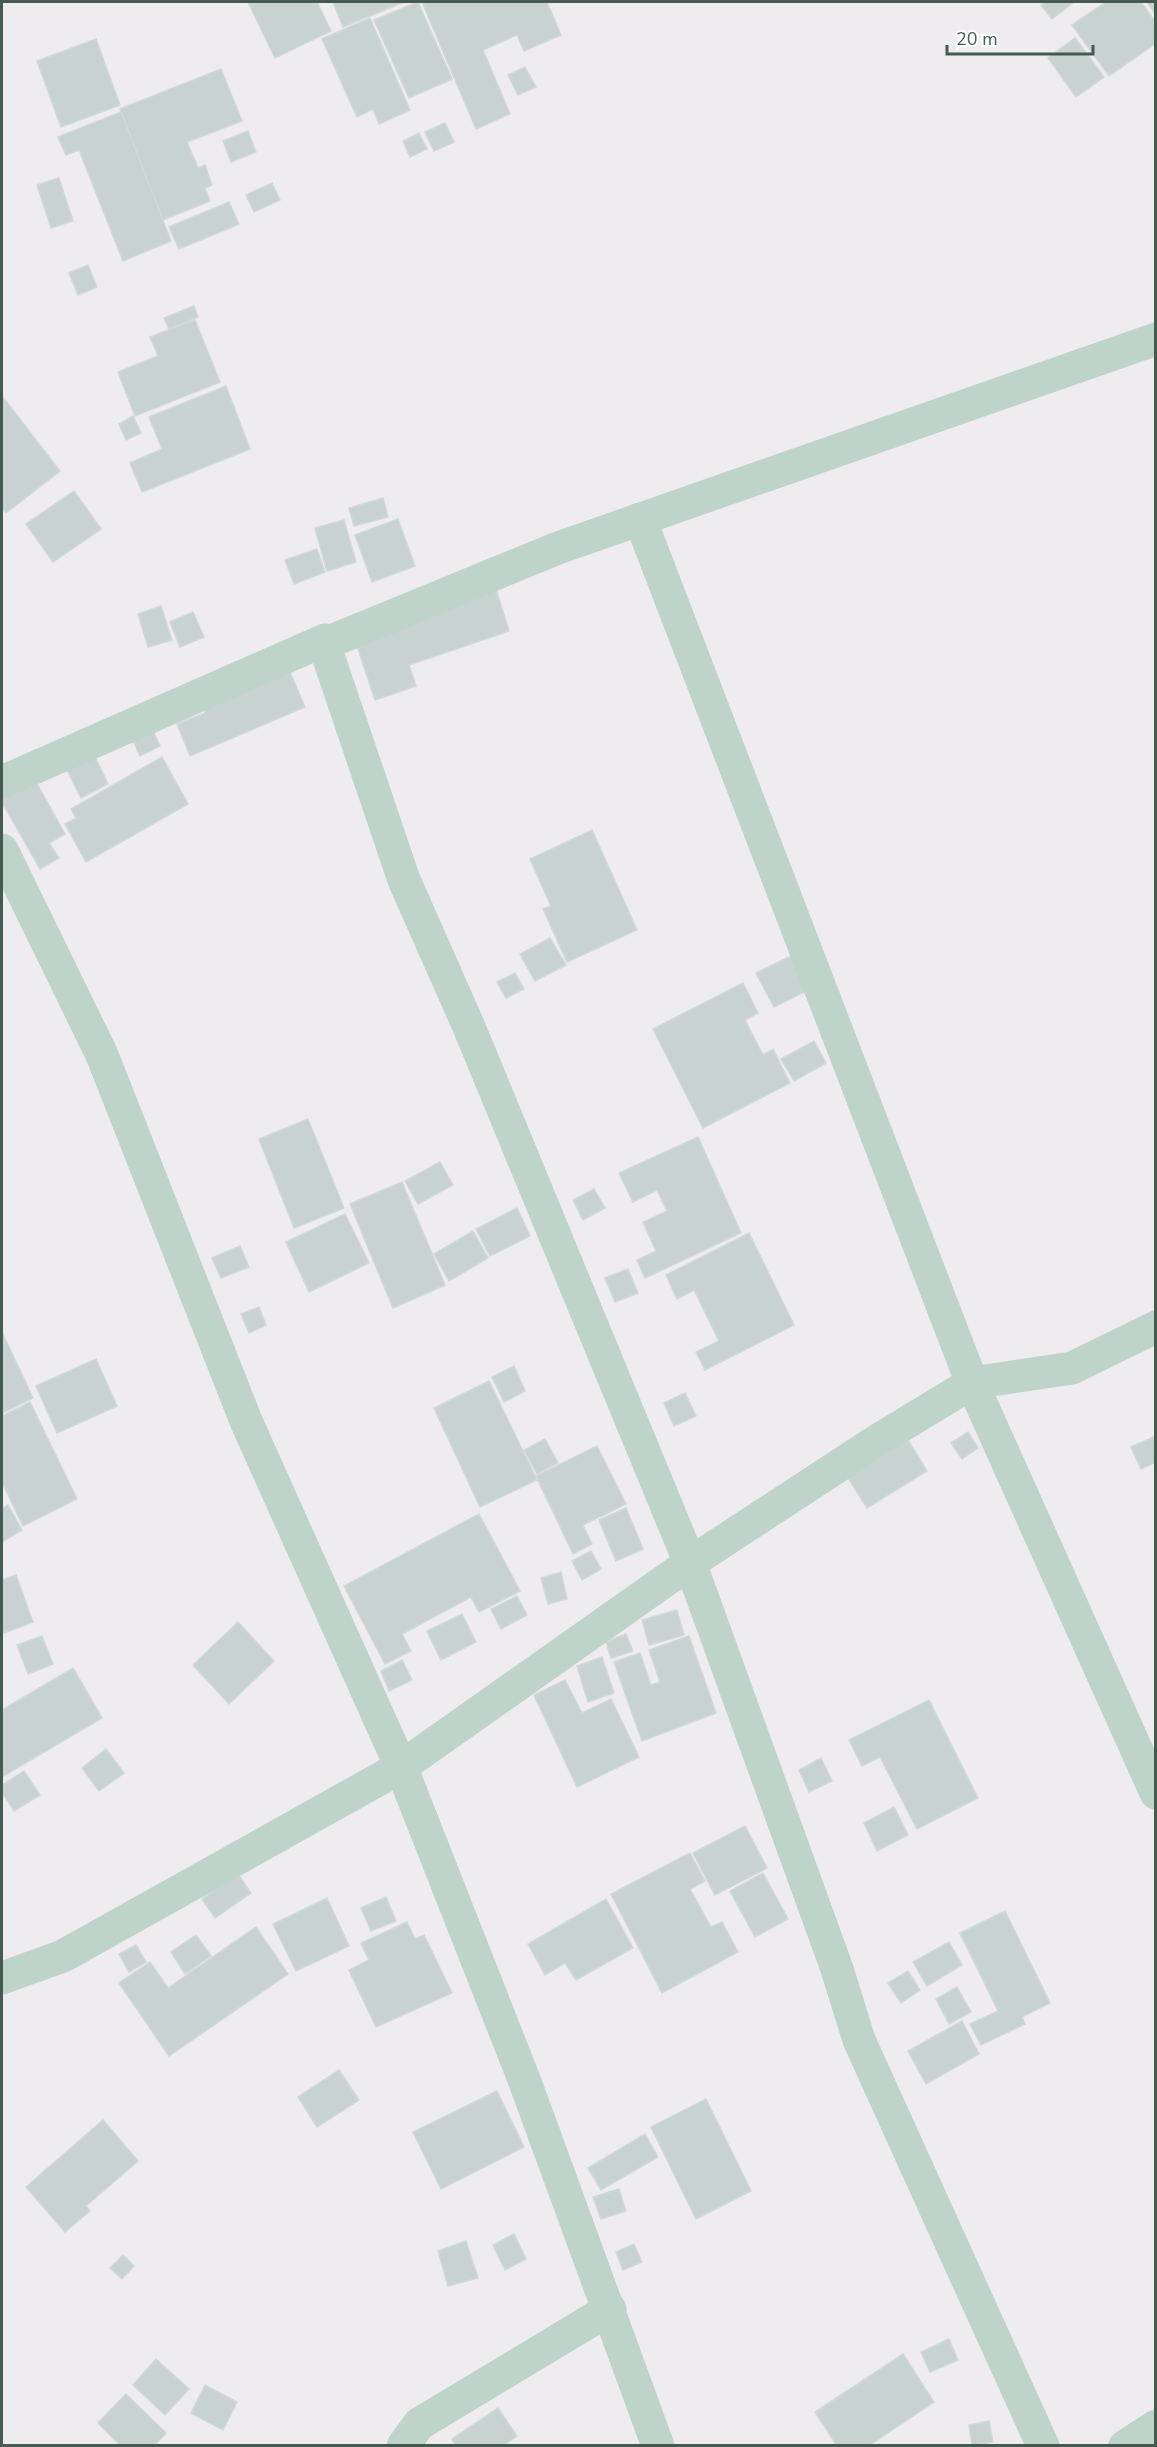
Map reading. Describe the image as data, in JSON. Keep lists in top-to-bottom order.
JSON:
{
  "scale_bar": "20 m"
}
